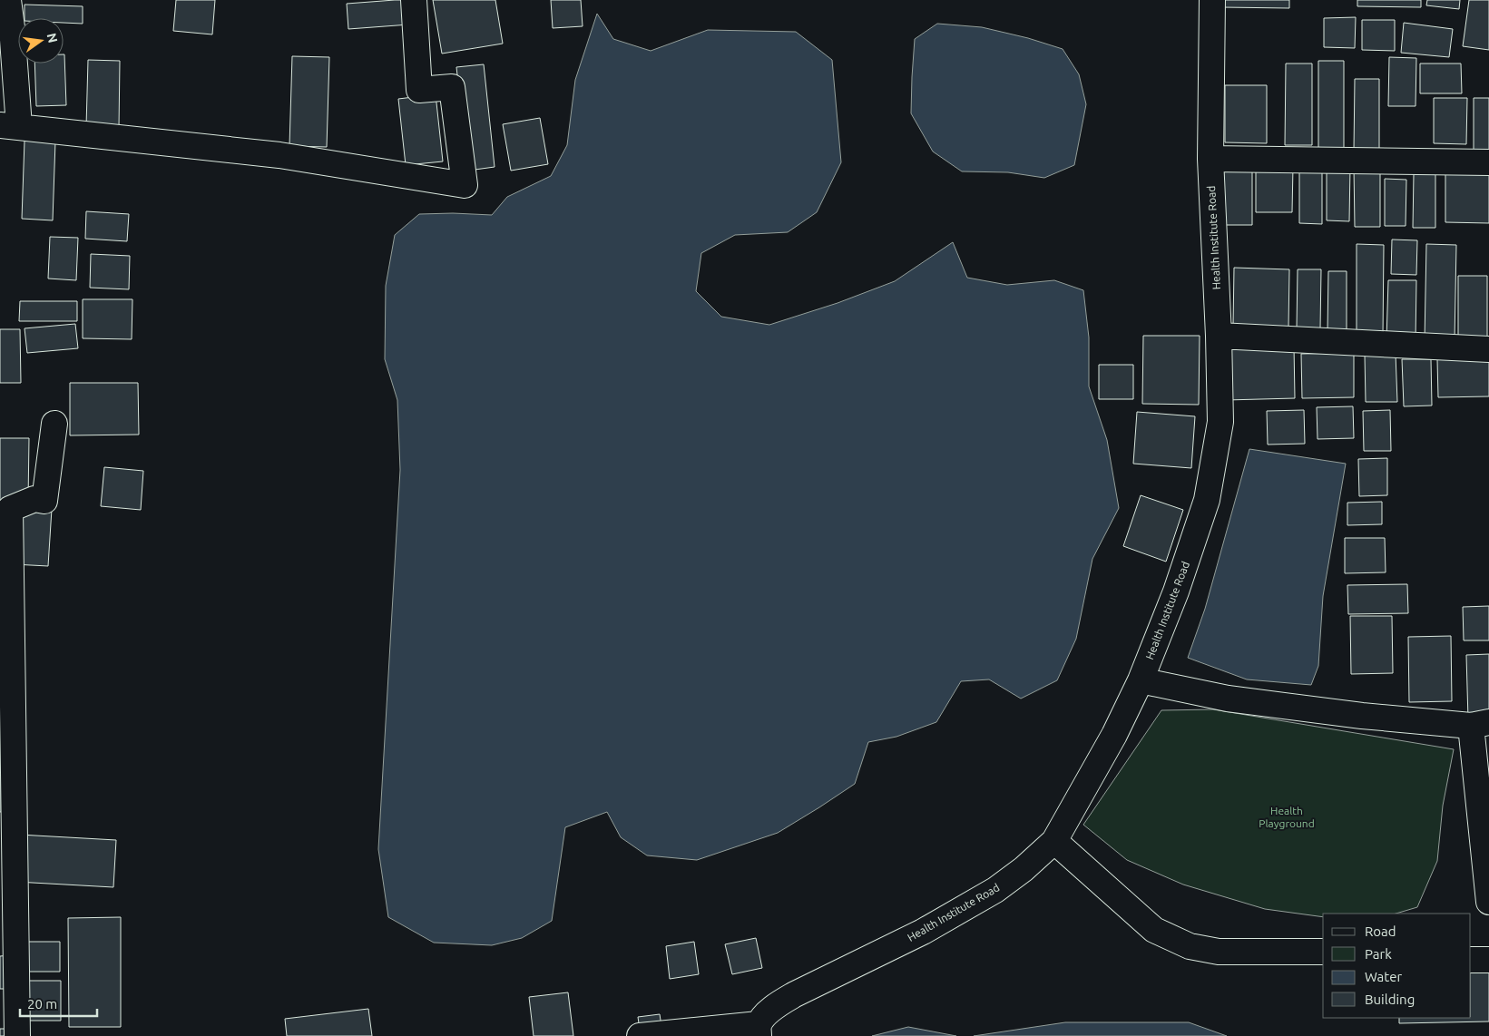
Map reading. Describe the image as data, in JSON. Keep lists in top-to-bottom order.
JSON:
{
  "streets": {
    "street": ["Health Institute Road"]
  },
  "parks": ["Health Playground"],
  "legend": [
    "Road",
    "Park",
    "Water",
    "Building"
  ],
  "scale_bar": "20 m",
  "north": "right"
}
